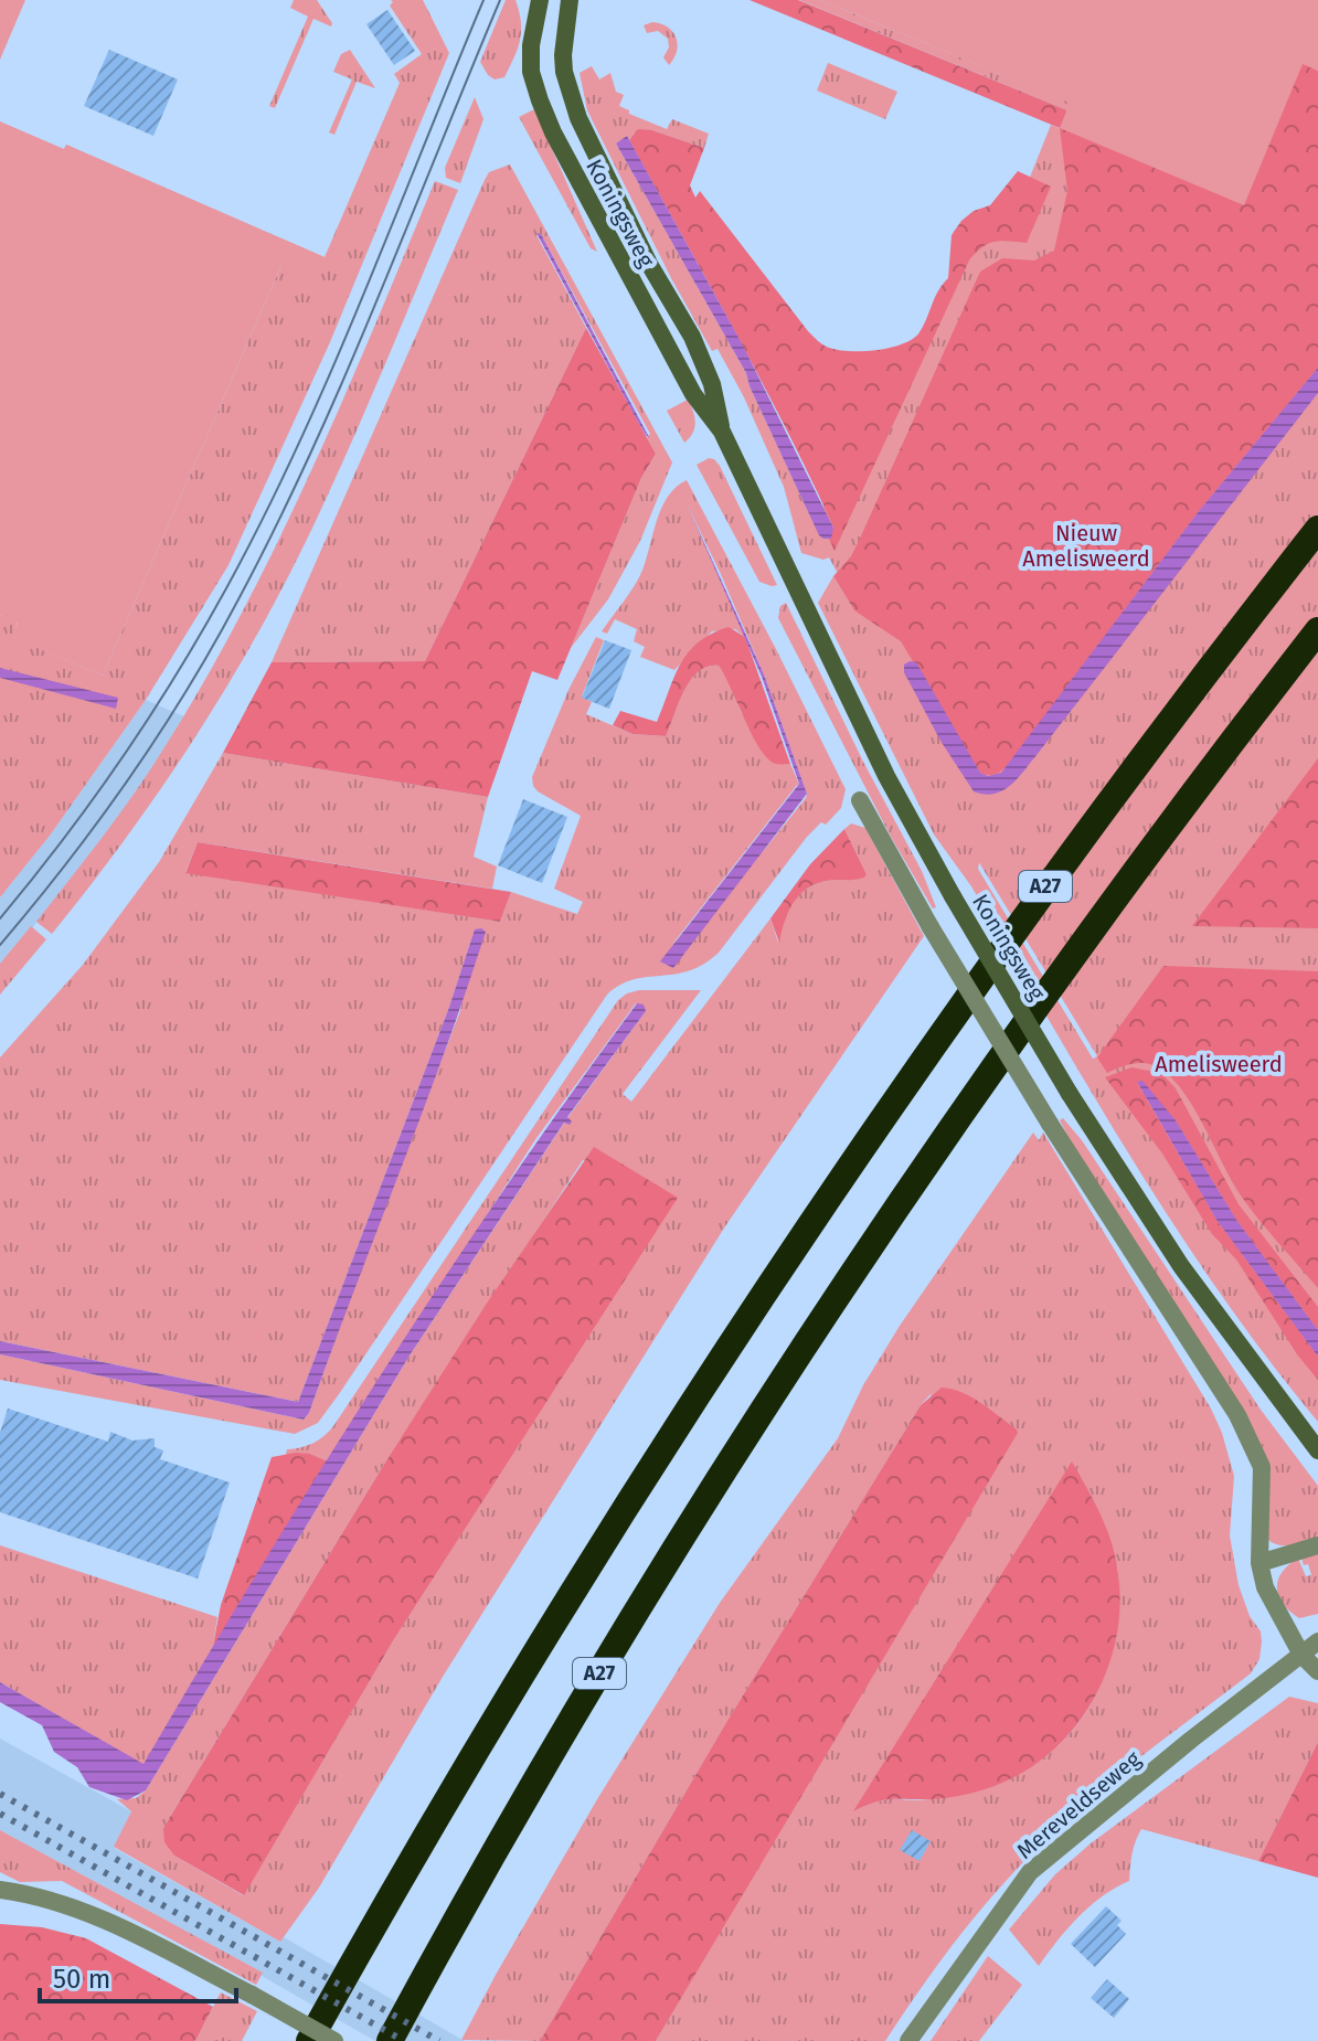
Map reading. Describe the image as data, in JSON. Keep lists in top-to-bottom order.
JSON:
{
  "streets": {
    "highway": ["A27"],
    "main road": ["Koningsweg"],
    "street": ["Mereveldseweg"]
  },
  "parks": ["Nieuw Amelisweerd", "Amelisweerd"],
  "scale_bar": "50 m"
}
